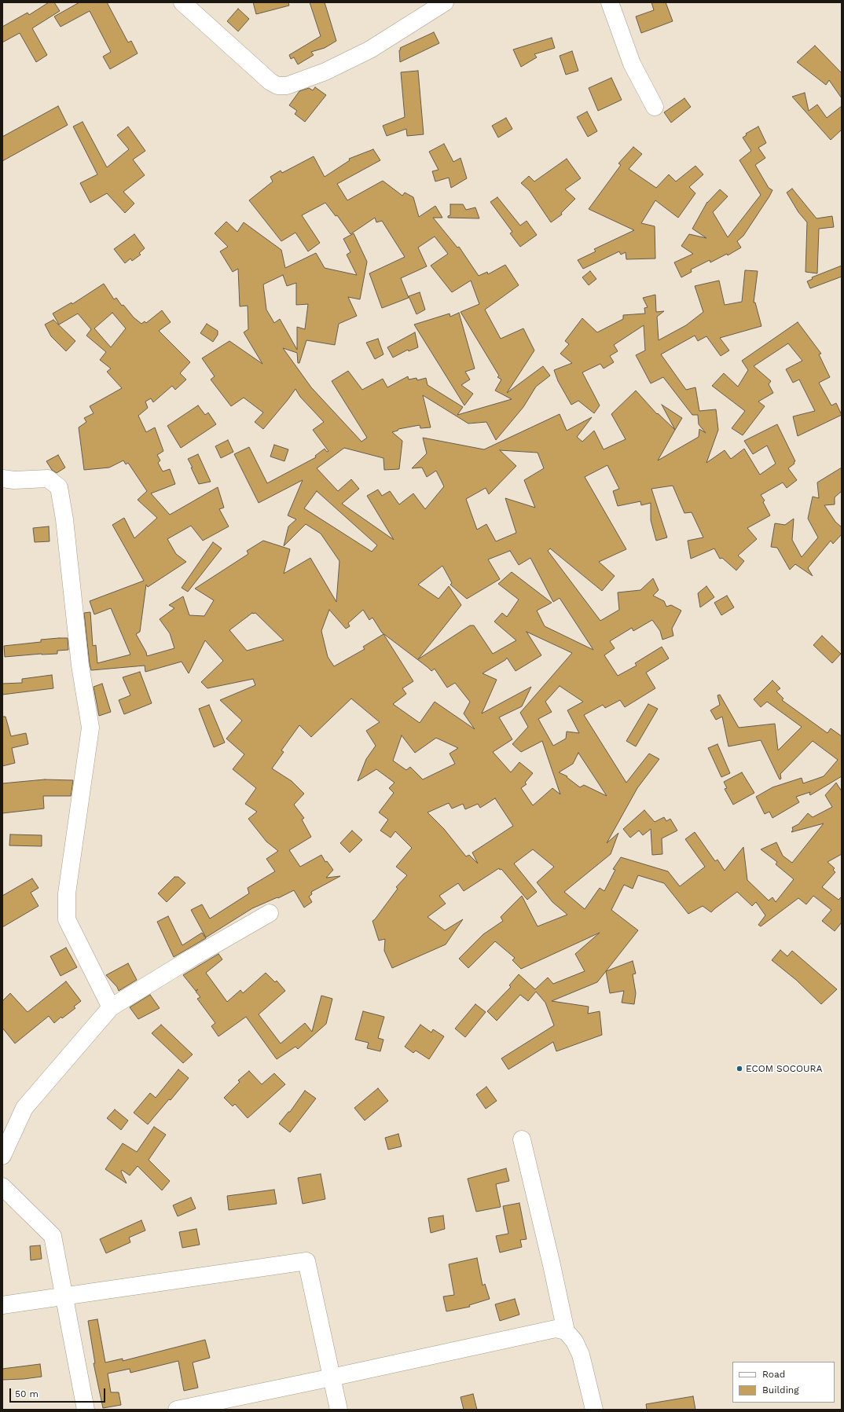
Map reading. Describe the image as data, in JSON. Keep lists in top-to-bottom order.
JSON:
{
  "places": ["ECOM SOCOURA"],
  "legend": ["Road", "Building"],
  "scale_bar": "50 m"
}
